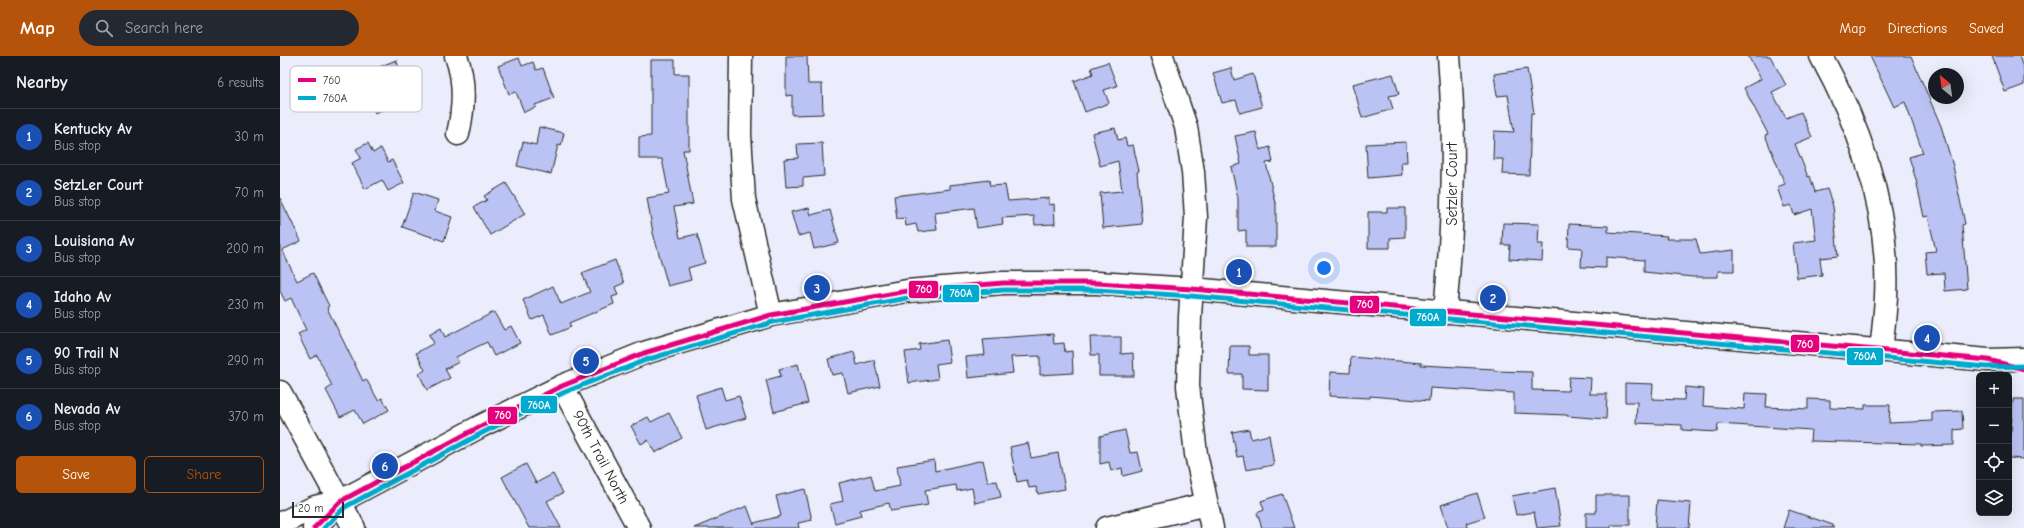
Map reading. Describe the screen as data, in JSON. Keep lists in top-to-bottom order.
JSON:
{
  "streets": {
    "street": ["Setzler Court", "90th Trail North"]
  },
  "lines": ["transit line 760", "transit line 760A"],
  "legend": ["760", "760A"],
  "scale_bar": "20 m",
  "north": "top left",
  "page": {
    "header": "Map",
    "search": "Search here",
    "nav": ["Map", "Directions", "Saved"],
    "heading": ["Nearby", "6 results"],
    "list": [
      {
        "mark": "1",
        "name": "Kentucky Av",
        "note": "Bus stop",
        "value": "30 m"
      },
      {
        "mark": "2",
        "name": "SetzLer Court",
        "note": "Bus stop",
        "value": "70 m"
      },
      {
        "mark": "3",
        "name": "Louisiana Av",
        "note": "Bus stop",
        "value": "200 m"
      },
      {
        "mark": "4",
        "name": "Idaho Av",
        "note": "Bus stop",
        "value": "230 m"
      },
      {
        "mark": "5",
        "name": "90 Trail N",
        "note": "Bus stop",
        "value": "290 m"
      },
      {
        "mark": "6",
        "name": "Nevada Av",
        "note": "Bus stop",
        "value": "370 m"
      }
    ],
    "pins": [
      "1",
      "3",
      "2",
      "4",
      "5",
      "6"
    ],
    "map_buttons": ["+", "−"],
    "buttons": ["Save", "Share"],
    "scale": "20 m"
  }
}
